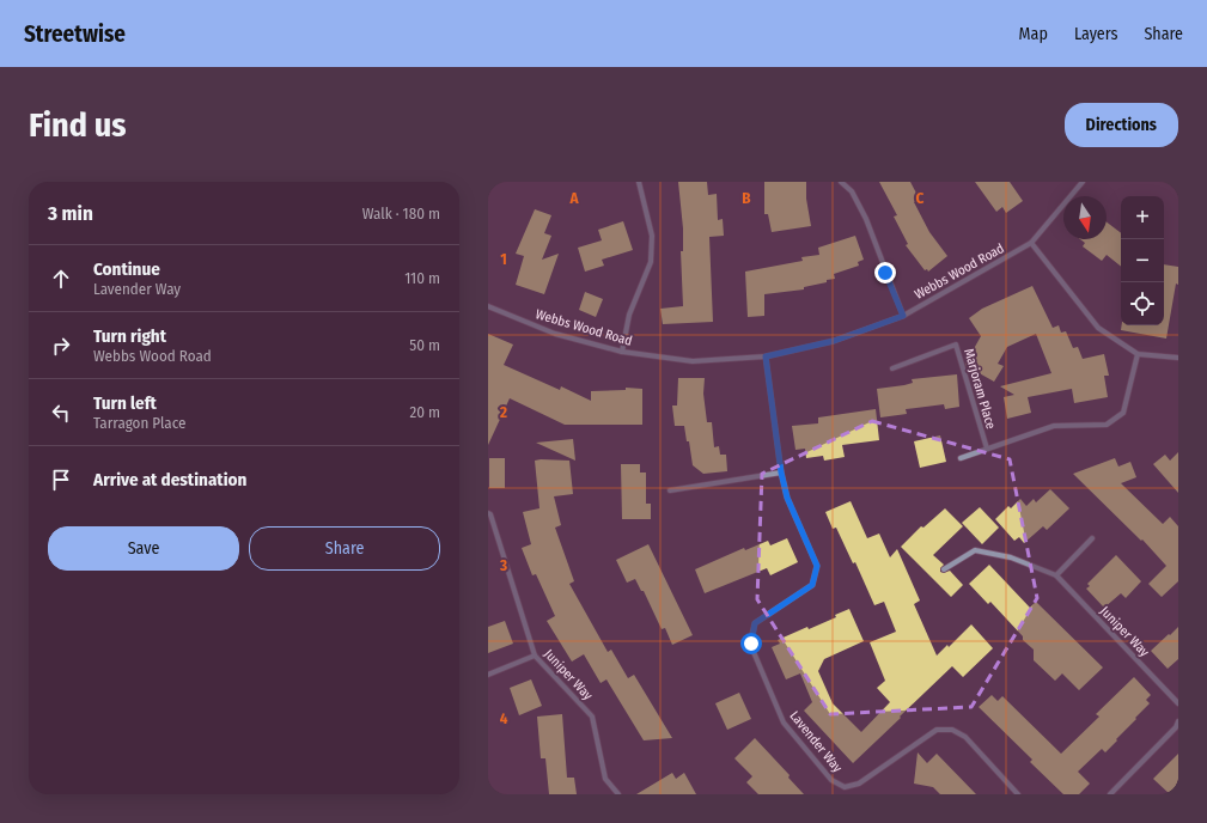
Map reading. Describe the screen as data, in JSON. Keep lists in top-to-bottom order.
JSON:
{
  "streets": {
    "street": [
      "Webbs Wood Road",
      "Marjoram Place",
      "Juniper Way",
      "Lavender Way"
    ]
  },
  "crossings": [
    ["Webbs Wood Road", "Lavender Way"]
  ],
  "north": "bottom",
  "page": {
    "header": "Streetwise",
    "nav": ["Map", "Layers", "Share"],
    "buttons": [
      "Directions",
      ["Save", "Share"]
    ],
    "title": "Find us",
    "heading": ["3 min", "Walk · 180 m"],
    "map_buttons": ["+", "−"],
    "list": [
      ["Continue", "Lavender Way", "110 m"],
      ["Turn right", "Webbs Wood Road", "50 m"],
      ["Turn left", "Tarragon Place", "20 m"],
      "Arrive at destination"
    ]
  },
  "grid": {
    "columns": ["A", "B", "C"],
    "rows": [
      "1",
      "2",
      "3",
      "4"
    ]
  }
}
